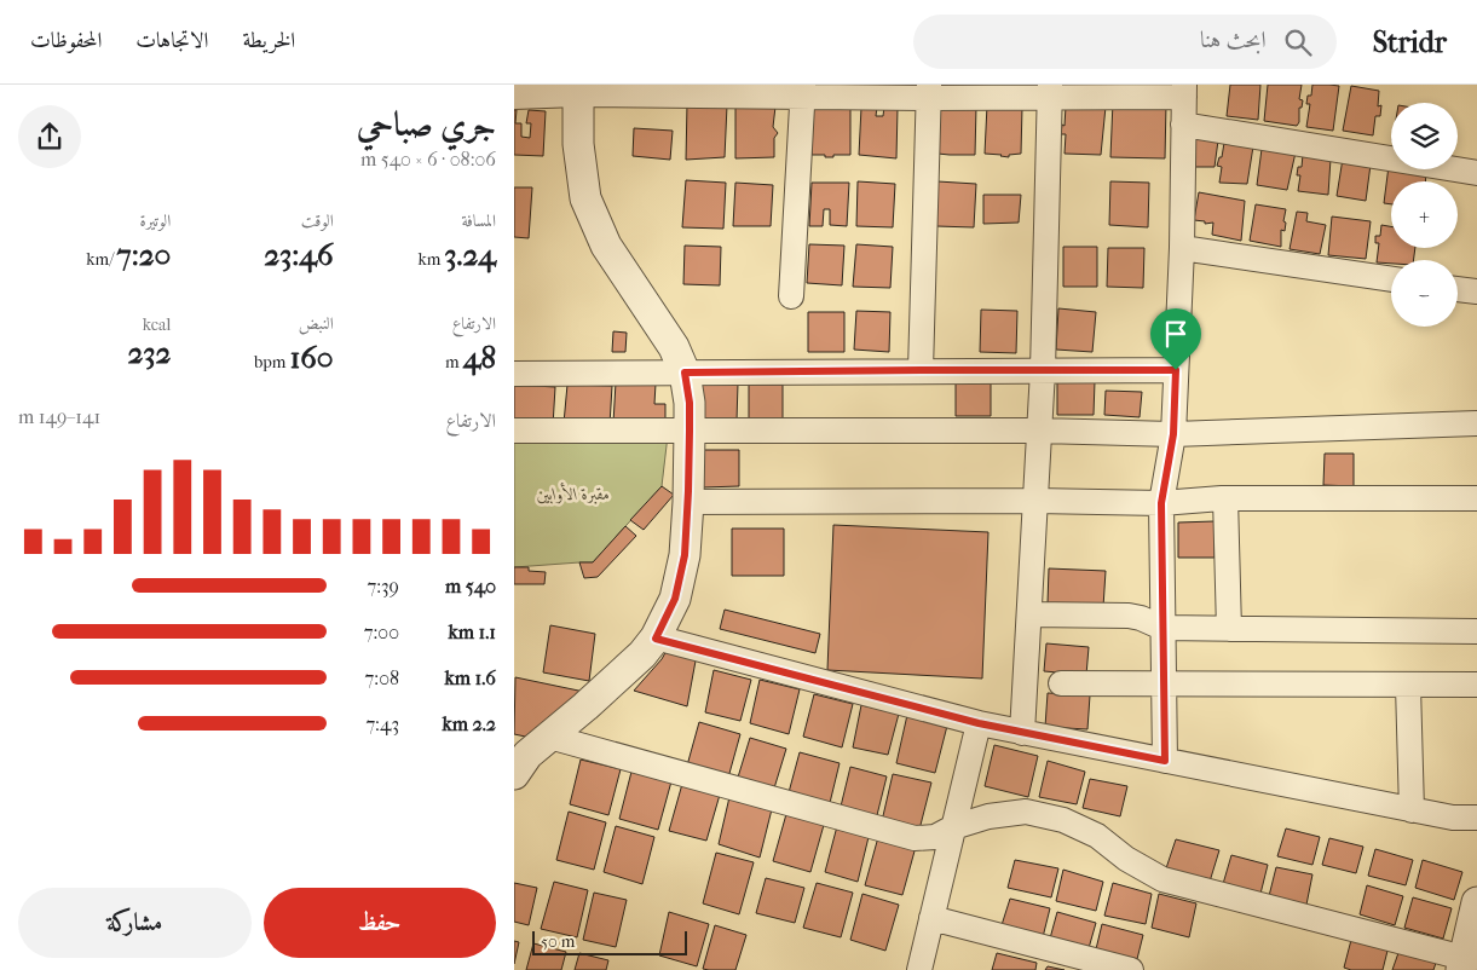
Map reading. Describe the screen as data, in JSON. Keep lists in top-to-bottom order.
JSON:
{
  "parks": ["مقبرة الأوابين"],
  "scale_bar": "50 m",
  "page": {
    "header": "Stridr",
    "search": "ابحث هنا",
    "nav": ["الخريطة", "الاتجاهات", "المحفوظات"],
    "heading": ["جري صباحي", "08:06 · 6 × 540 m"],
    "map_buttons": ["+", "−"],
    "stats": [
      ["المسافة", "3.24 km"],
      ["الوقت", "23:46"],
      ["الوتيرة", "7:20 /km"],
      ["الارتفاع", "48 m"],
      ["النبض", "160 bpm"],
      ["kcal", "232"]
    ],
    "chart": ["الارتفاع", "141–149 m"],
    "list": [
      {
        "name": "540 m",
        "note": "7:39"
      },
      {
        "name": "1.1 km",
        "note": "7:00"
      },
      {
        "name": "1.6 km",
        "note": "7:08"
      },
      {
        "name": "2.2 km",
        "note": "7:43"
      }
    ],
    "buttons": ["حفظ", "مشاركة"],
    "scale": "50 m"
  }
}
